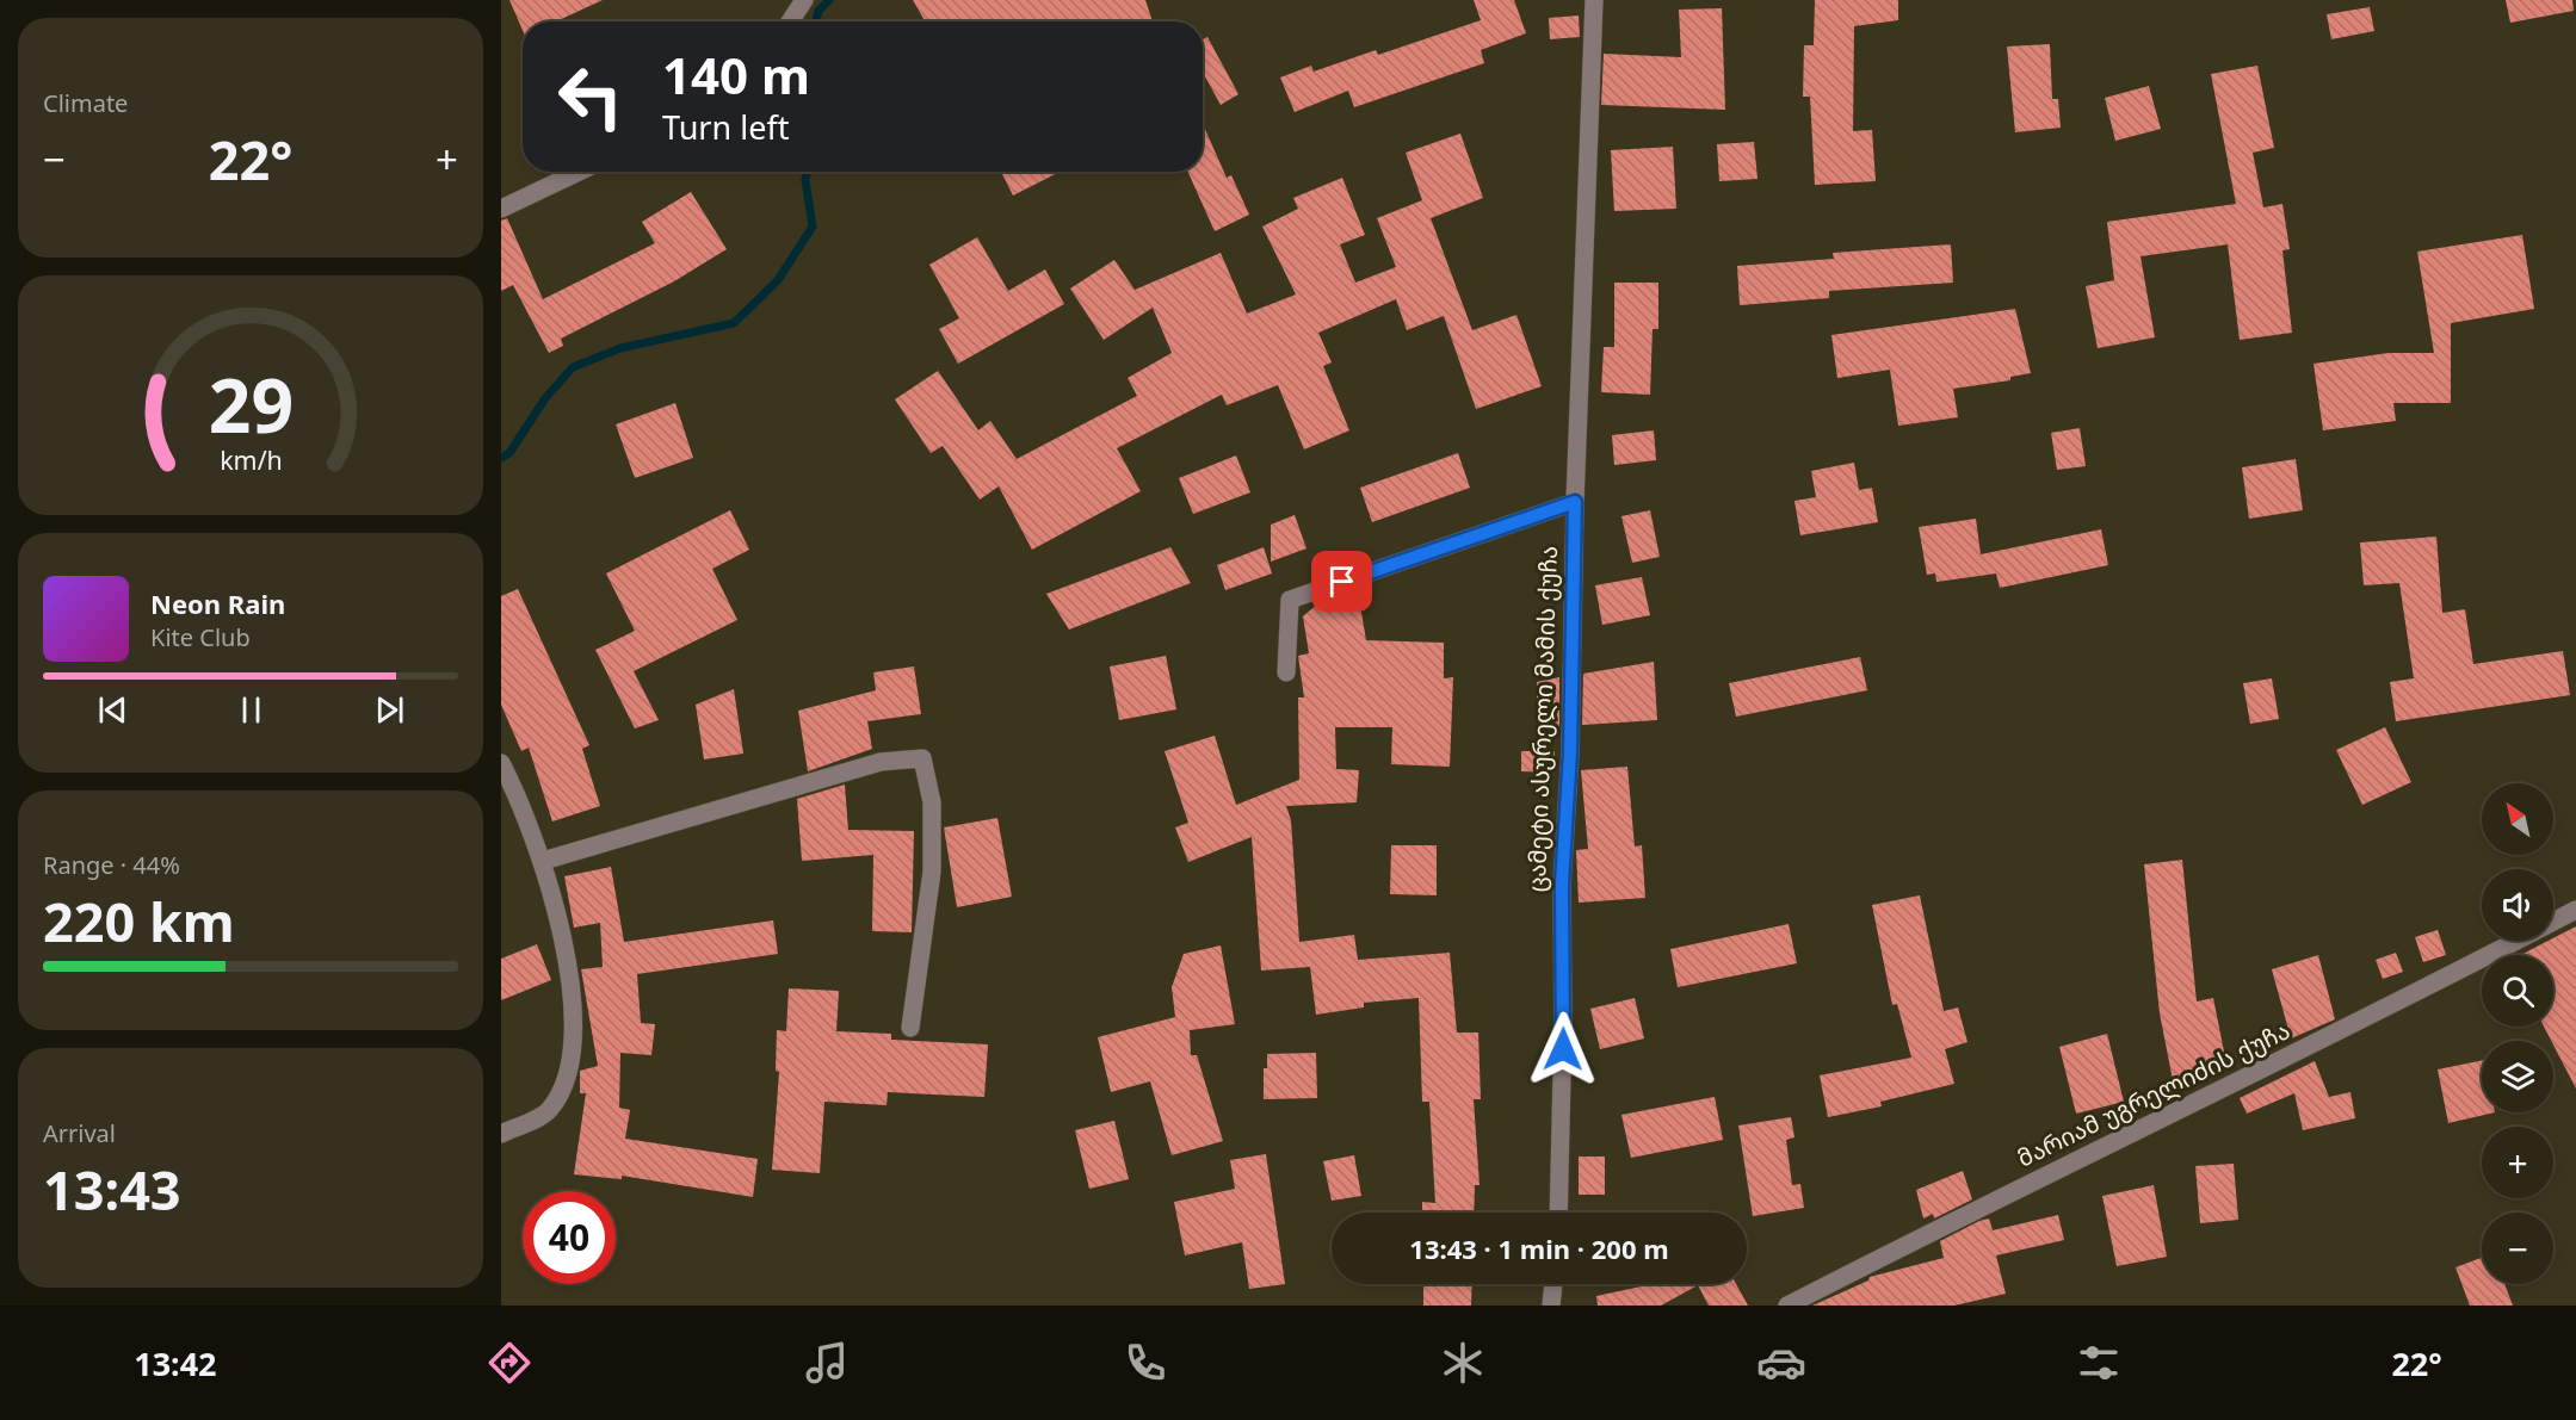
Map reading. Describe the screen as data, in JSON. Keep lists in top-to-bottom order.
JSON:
{
  "streets": {
    "street": ["ცამეტი ასურელი მამის ქუჩა", "მარიამ უგრელიძის ქუჩა"]
  },
  "north": "top left",
  "page": {
    "tile": [
      "Climate",
      ["Range · 44%", "220 km"],
      ["Arrival", "13:43"]
    ],
    "turn": ["140 m", "Turn left"],
    "heat": ["−", "22°", "+"],
    "song": ["Neon Rain", "Kite Club"],
    "map_buttons": ["+", "−"],
    "limit": "40",
    "trip": "13:43 · 1 min · 200 m",
    "tabs": ["13:42", "22°"],
    "gauge": ["29", "km/h"]
  }
}
